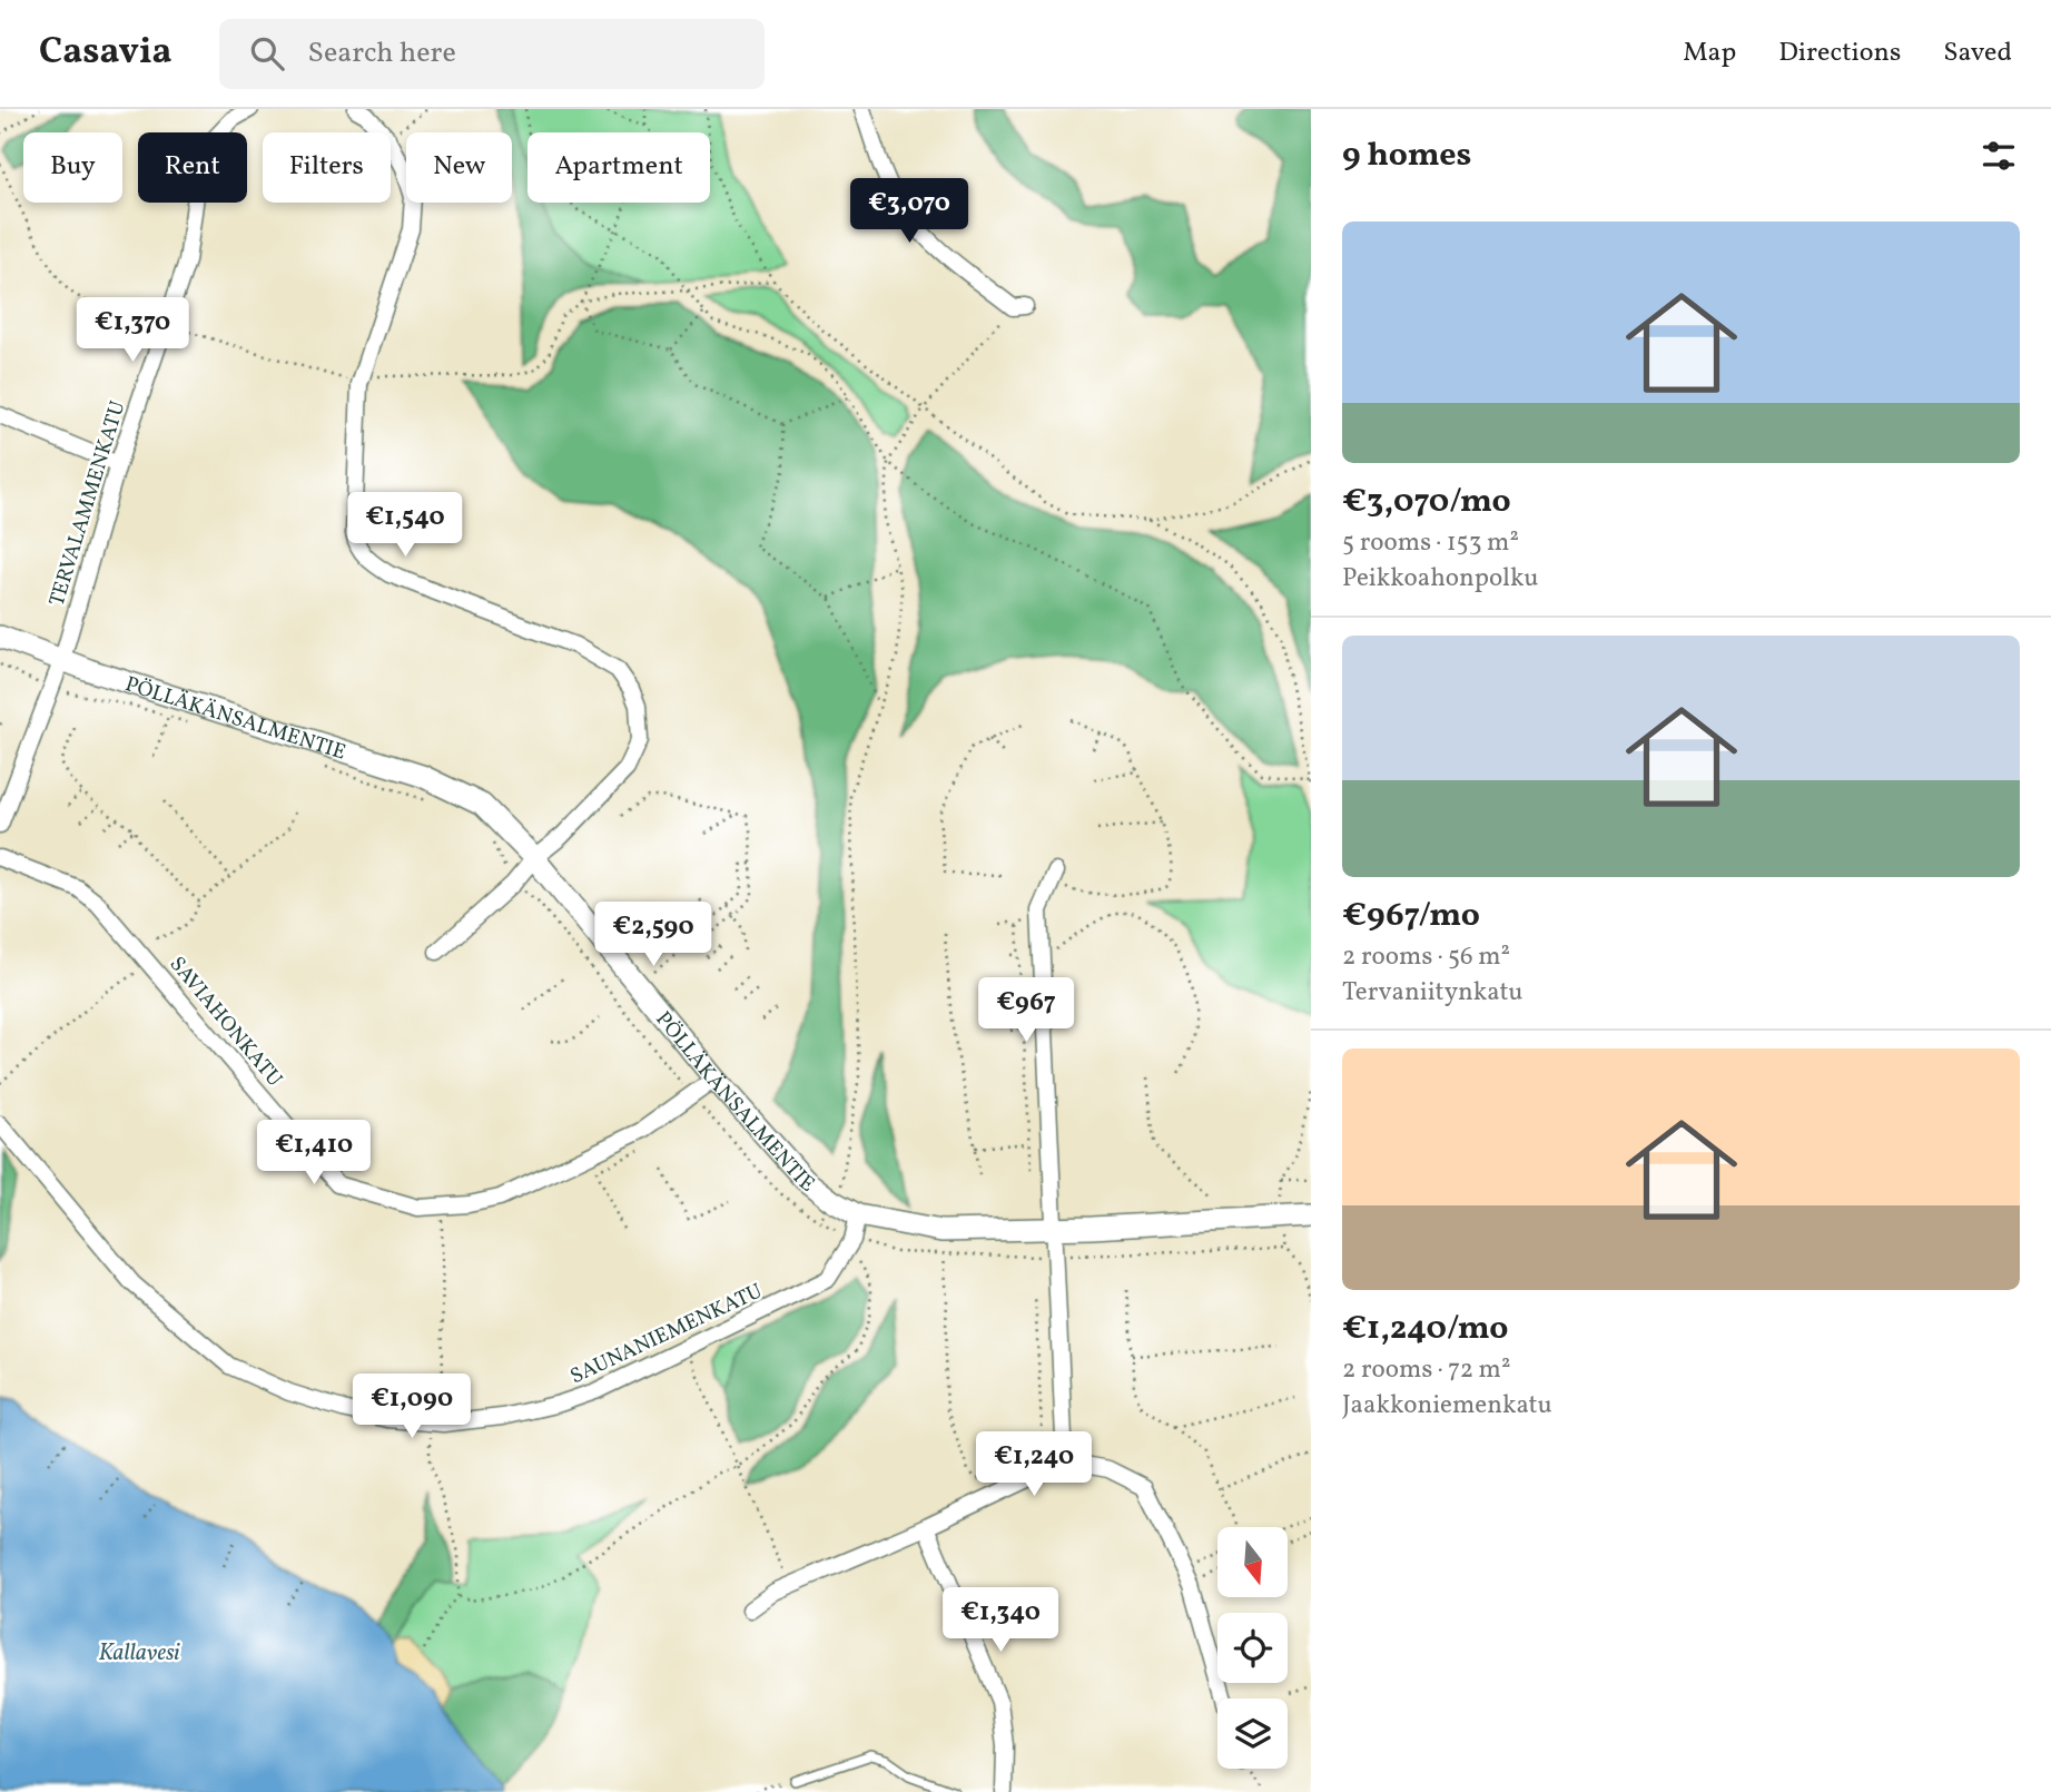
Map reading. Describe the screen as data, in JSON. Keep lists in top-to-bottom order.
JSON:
{
  "streets": {
    "street": [
      "TERVALAMMENKATU",
      "PÖLLÄKÄNSALMENTIE",
      "SAVIAHONKATU",
      "SAUNANIEMENKATU"
    ]
  },
  "crossings": [
    ["TERVALAMMENKATU", "PÖLLÄKÄNSALMENTIE"],
    ["PÖLLÄKÄNSALMENTIE", "SAVIAHONKATU"],
    ["PÖLLÄKÄNSALMENTIE", "SAUNANIEMENKATU"]
  ],
  "water": ["Kallavesi"],
  "north": "bottom",
  "page": {
    "header": "Casavia",
    "search": "Search here",
    "nav": ["Map", "Directions", "Saved"],
    "heading": "9 homes",
    "chip": [
      "Buy",
      "Rent",
      "Filters",
      "New",
      "Apartment"
    ],
    "price": [
      "€3,070",
      "€1,370",
      "€1,540",
      "€2,590",
      "€967",
      "€1,410",
      "€1,090",
      "€1,240",
      "€1,340"
    ],
    "list": [
      {
        "name": "€3,070/mo",
        "note": "5 rooms · 153 m² · Peikkoahonpolku"
      },
      {
        "name": "€967/mo",
        "note": "2 rooms · 56 m² · Tervaniitynkatu"
      },
      {
        "name": "€1,240/mo",
        "note": "2 rooms · 72 m² · Jaakkoniemenkatu"
      }
    ]
  }
}
